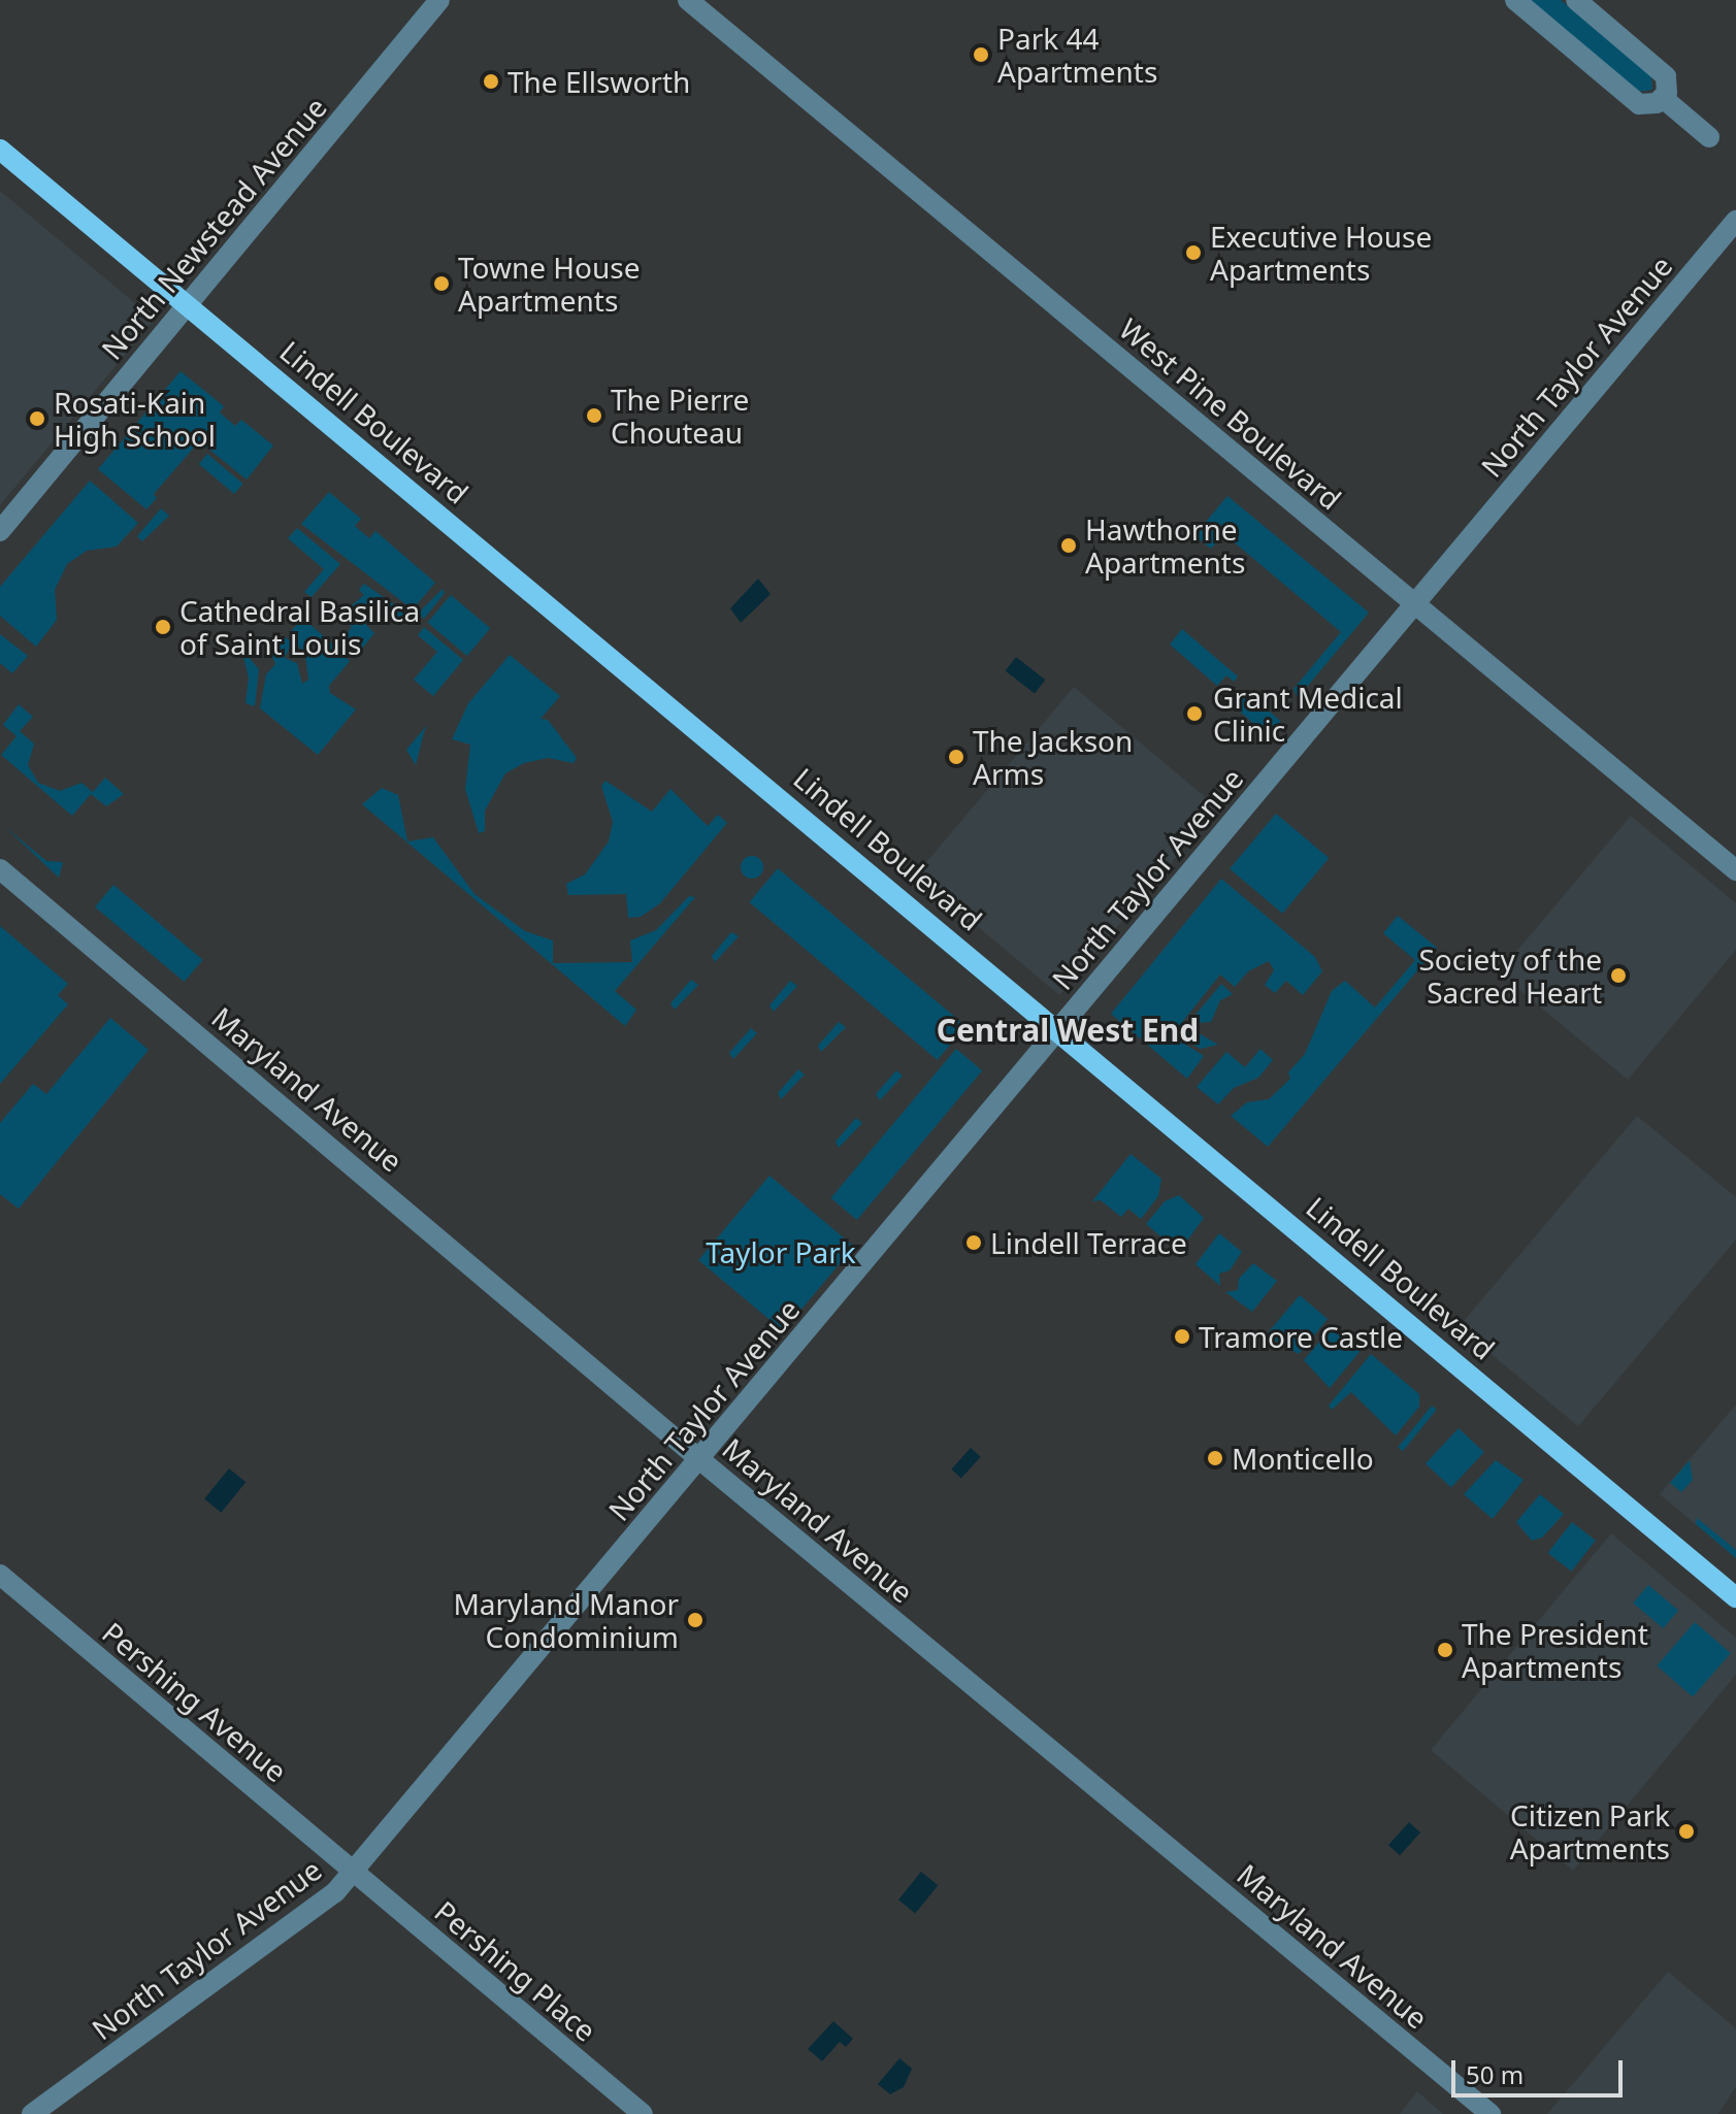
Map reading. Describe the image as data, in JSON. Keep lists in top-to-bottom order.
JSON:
{
  "streets": {
    "main road": ["Lindell Boulevard"],
    "street": [
      "North Newstead Avenue",
      "North Taylor Avenue",
      "West Pine Boulevard",
      "Maryland Avenue",
      "Pershing Avenue",
      "Pershing Place"
    ]
  },
  "crossings": [
    ["North Newstead Avenue", "Lindell Boulevard"],
    ["North Taylor Avenue", "West Pine Boulevard"],
    ["North Taylor Avenue", "Lindell Boulevard"],
    ["North Taylor Avenue", "Maryland Avenue"],
    ["North Taylor Avenue", "Pershing Avenue"],
    ["North Taylor Avenue", "Pershing Place"],
    ["Pershing Avenue", "Pershing Place"]
  ],
  "districts": ["Central West End"],
  "parks": ["Taylor Park"],
  "places": [
    "Park 44 Apartments",
    "The Ellsworth",
    "Executive House Apartments",
    "Towne House Apartments",
    "The Pierre Chouteau",
    "Rosati-Kain High School",
    "Hawthorne Apartments",
    "Cathedral Basilica of Saint Louis",
    "Grant Medical Clinic",
    "The Jackson Arms",
    "Society of the Sacred Heart",
    "Lindell Terrace",
    "Tramore Castle",
    "Monticello",
    "Maryland Manor Condominium",
    "The President Apartments",
    "Citizen Park Apartments"
  ],
  "scale_bar": "50 m"
}
